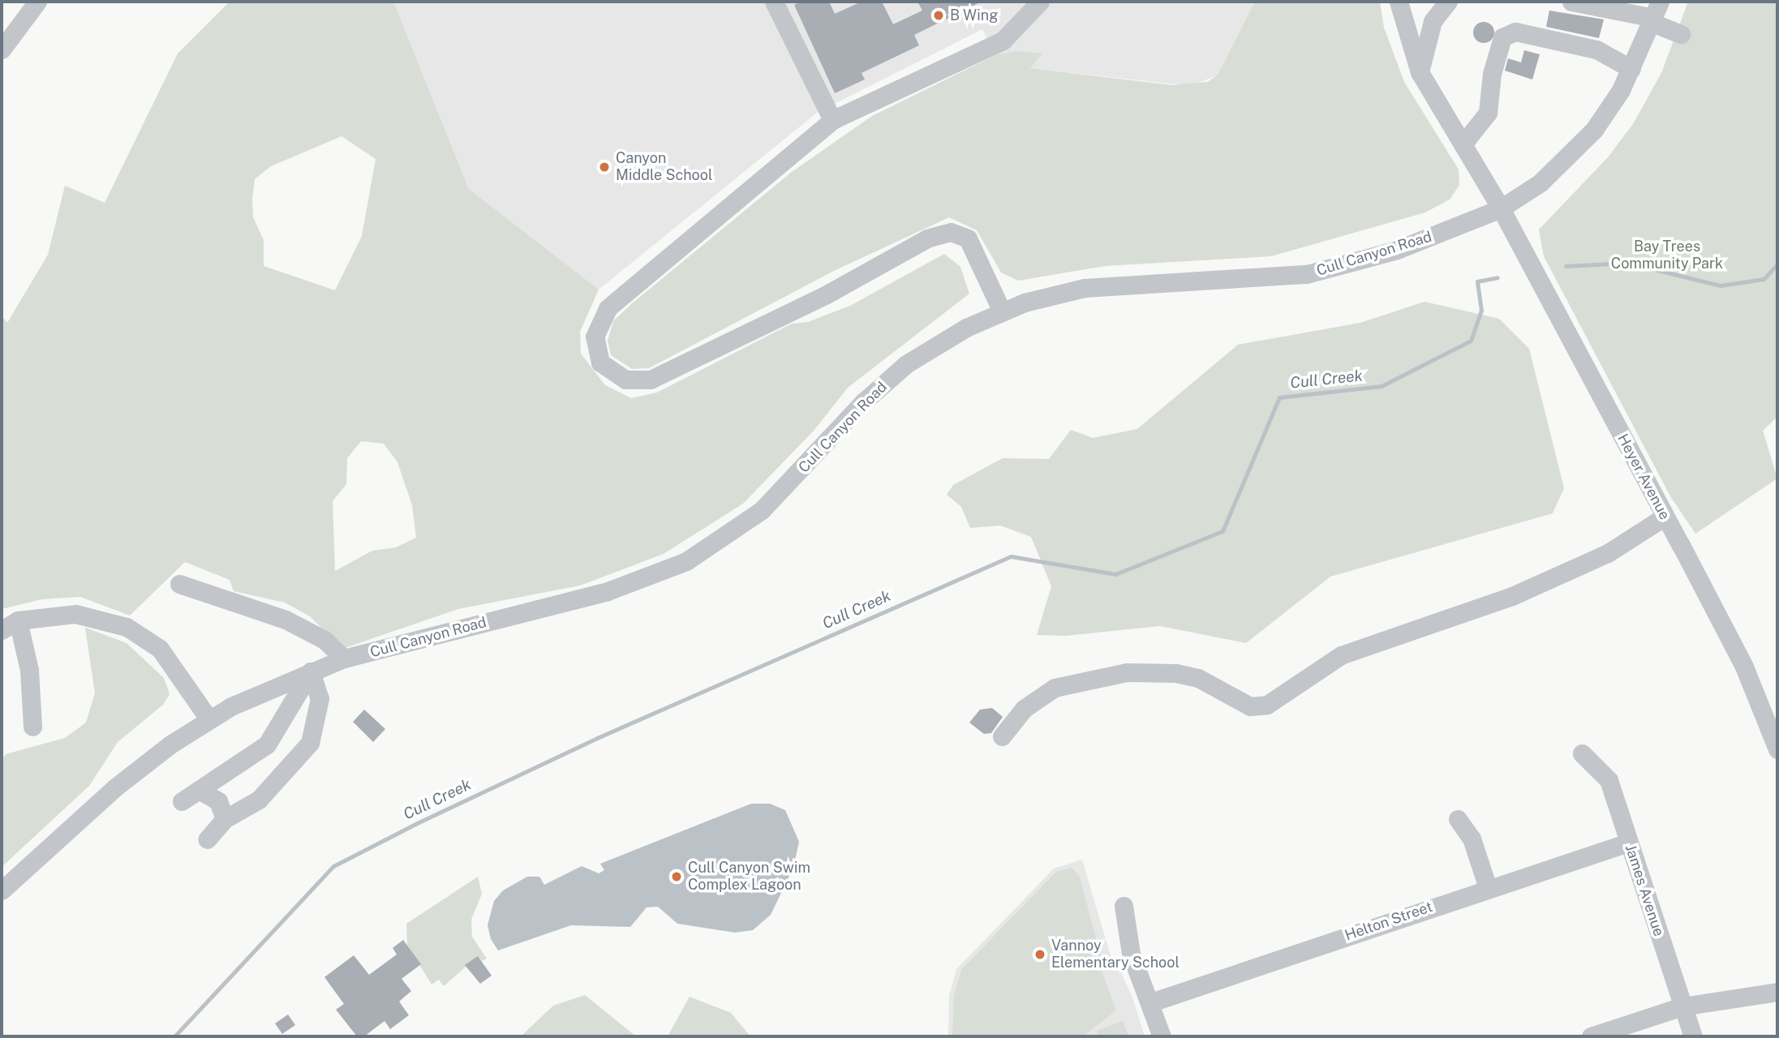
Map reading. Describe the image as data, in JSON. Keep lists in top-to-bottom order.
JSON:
{
  "streets": {
    "street": [
      "Cull Canyon Road",
      "Heyer Avenue",
      "James Avenue",
      "Helton Street"
    ]
  },
  "crossings": [
    ["Cull Canyon Road", "Heyer Avenue"],
    ["James Avenue", "Helton Street"]
  ],
  "water": ["Cull Creek"],
  "parks": ["Bay Trees Community Park"],
  "places": [
    "B Wing",
    "Canyon Middle School",
    "Cull Canyon Swim Complex Lagoon",
    "Vannoy Elementary School"
  ]
}
